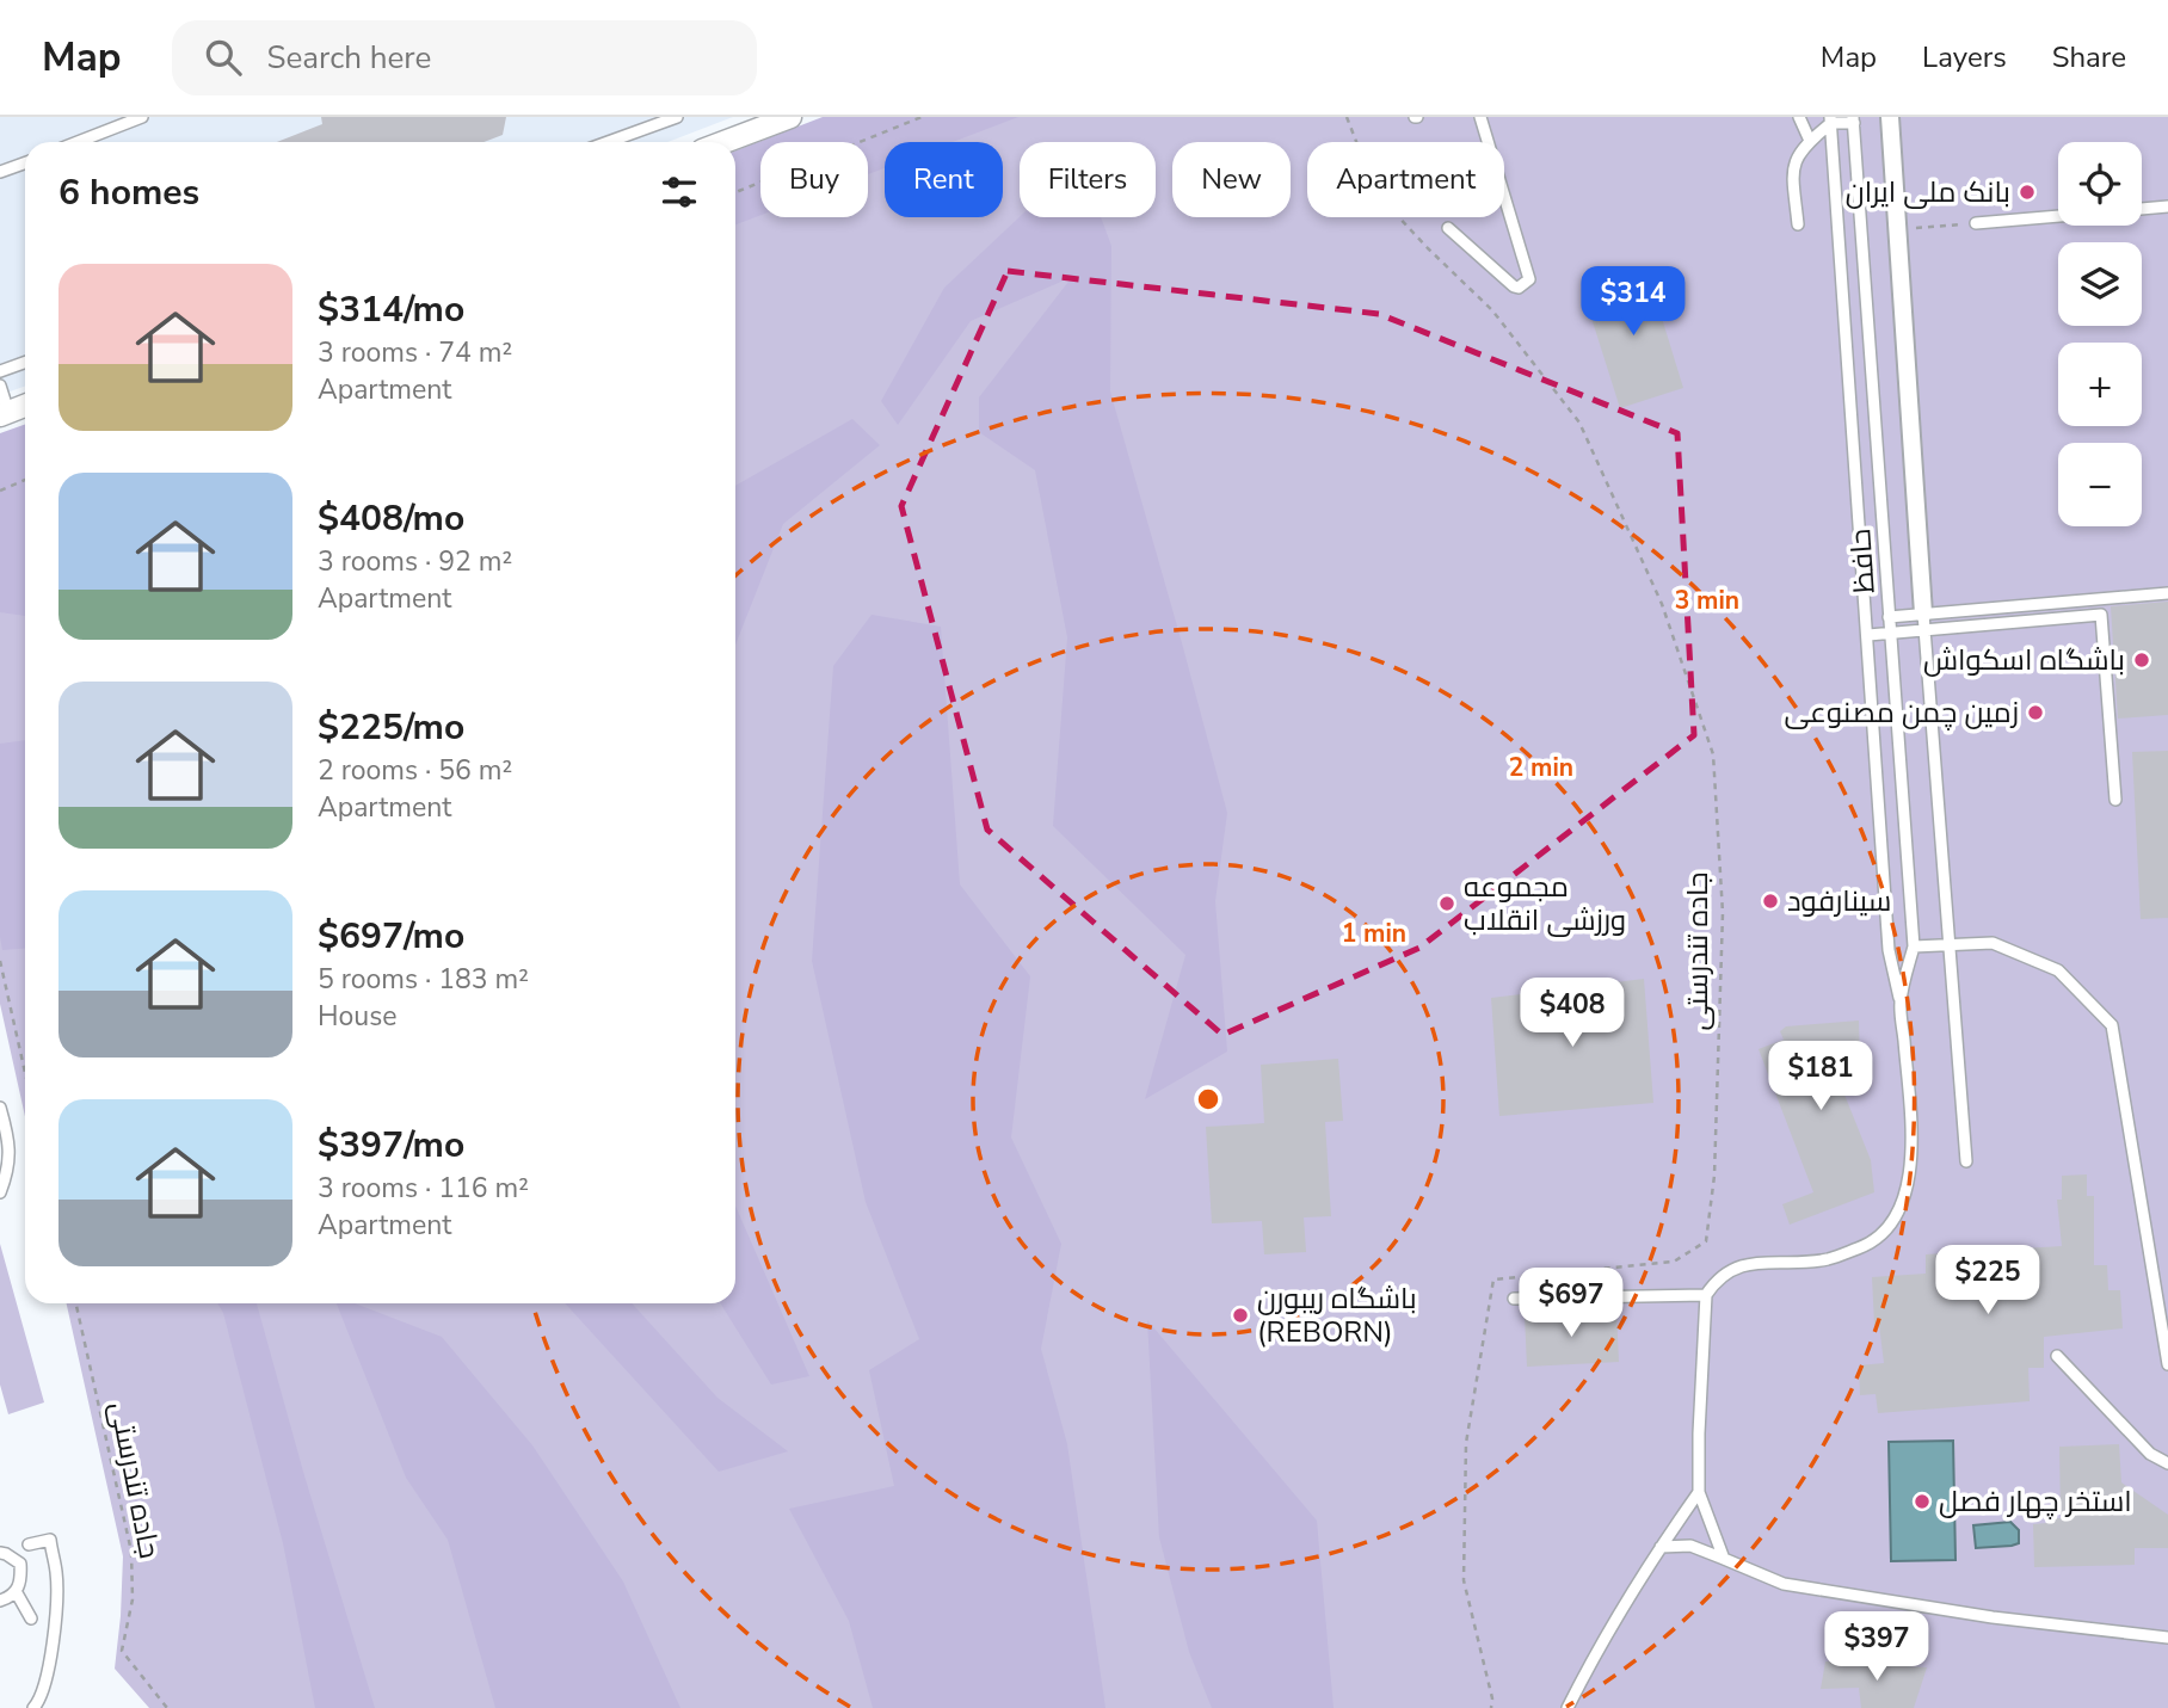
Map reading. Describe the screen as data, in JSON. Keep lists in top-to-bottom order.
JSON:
{
  "streets": {
    "lane": ["حافظ"],
    "path": ["جاده تندرستی"]
  },
  "places": [
    "بانک ملی ایران",
    "باشگاه اسکواش",
    "زمین چمن مصنوعی",
    "سینارفود",
    "مجموعه ورزشی انقلاب",
    "باشگاه ریبورن (REBORN)",
    "استخر چهار فصل"
  ],
  "page": {
    "header": "Map",
    "search": "Search here",
    "nav": ["Map", "Layers", "Share"],
    "map_buttons": ["+", "−"],
    "chip": [
      "Buy",
      "Rent",
      "Filters",
      "New",
      "Apartment"
    ],
    "heading": "6 homes",
    "list": [
      {
        "name": "$314/mo",
        "note": "3 rooms · 74 m² · Apartment"
      },
      {
        "name": "$408/mo",
        "note": "3 rooms · 92 m² · Apartment"
      },
      {
        "name": "$225/mo",
        "note": "2 rooms · 56 m² · Apartment"
      },
      {
        "name": "$697/mo",
        "note": "5 rooms · 183 m² · House"
      },
      {
        "name": "$397/mo",
        "note": "3 rooms · 116 m² · Apartment"
      }
    ],
    "price": [
      "$314",
      "$408",
      "$181",
      "$225",
      "$697",
      "$397"
    ]
  },
  "rings": ["3 min", "2 min", "1 min"]
}
